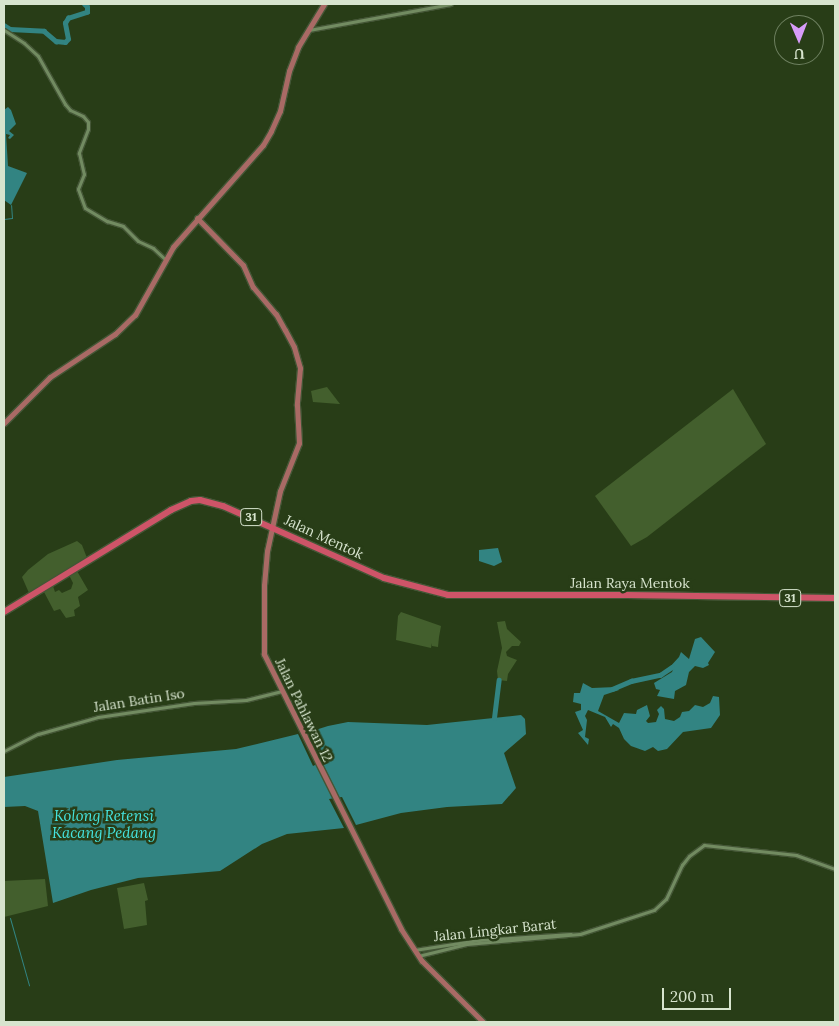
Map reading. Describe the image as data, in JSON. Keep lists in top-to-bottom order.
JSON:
{
  "streets": {
    "highway": ["31", "Jalan Mentok", "Jalan Raya Mentok"],
    "main road": ["Jalan Pahlawan 12"],
    "street": ["Jalan Batin Iso", "Jalan Lingkar Barat"]
  },
  "crossings": [
    ["Jalan Mentok", "Jalan Raya Mentok"],
    ["Jalan Mentok", "Jalan Pahlawan 12"],
    ["Jalan Batin Iso", "Jalan Pahlawan 12"],
    ["Jalan Pahlawan 12", "Jalan Lingkar Barat"]
  ],
  "water": ["Kolong Retensi Kacang Pedang"],
  "scale_bar": "200 m",
  "north": "bottom"
}
